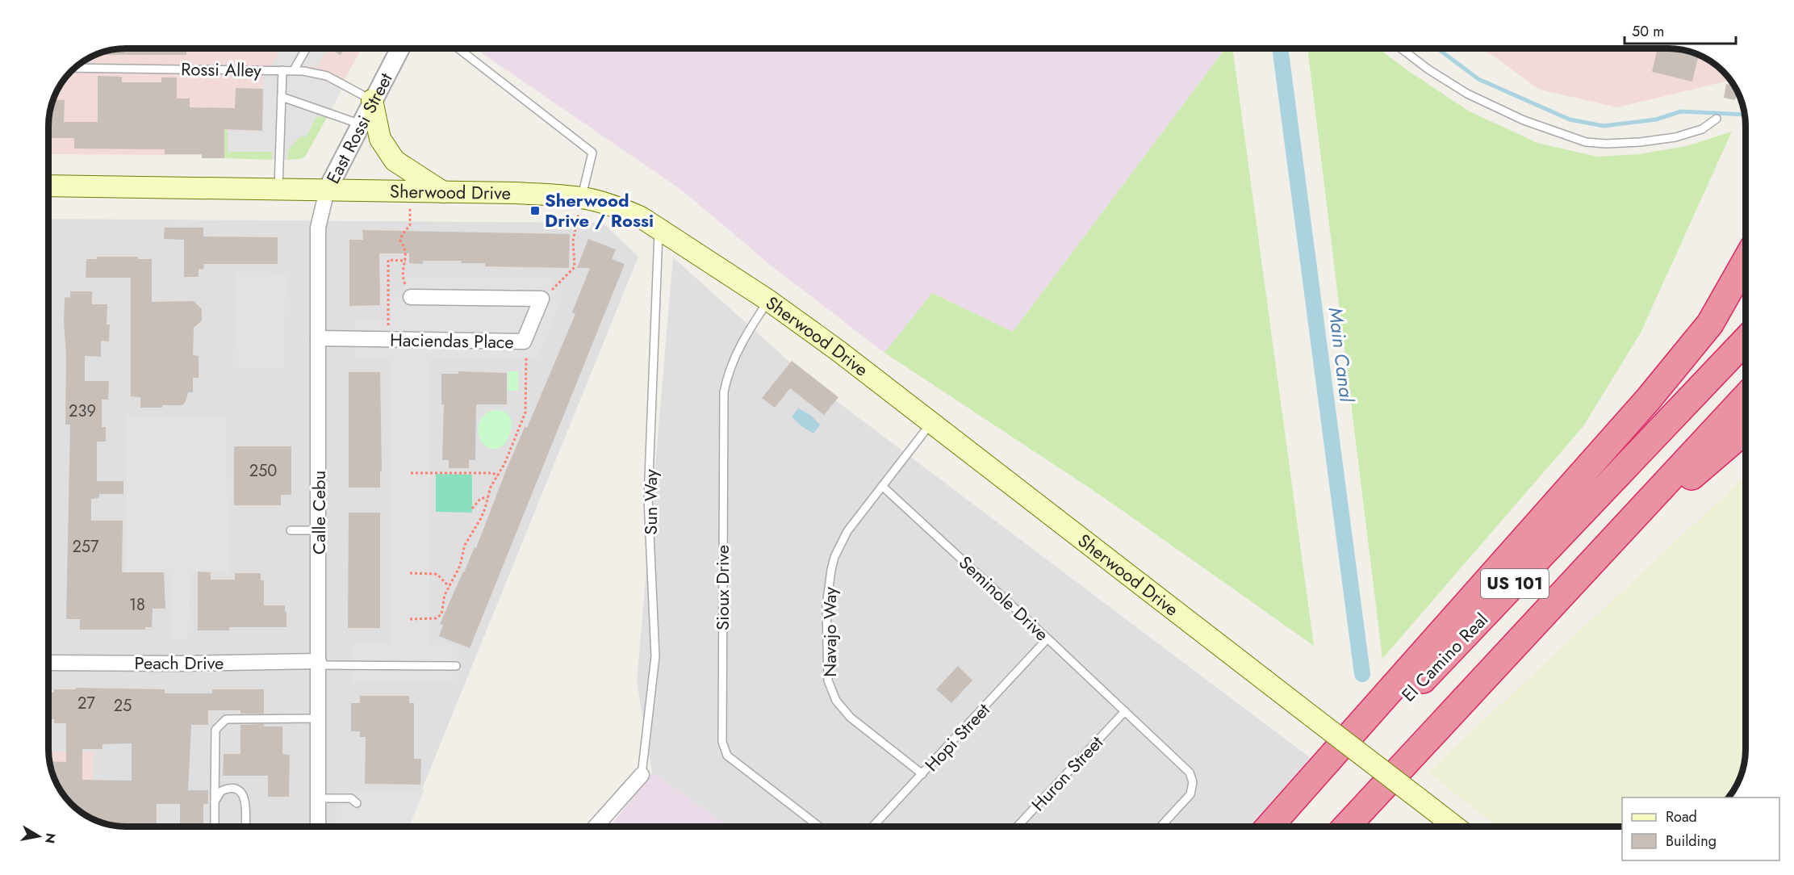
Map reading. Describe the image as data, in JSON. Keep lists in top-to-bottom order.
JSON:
{
  "streets": {
    "highway": ["US 101", "El Camino Real"],
    "main road": ["Sherwood Drive"],
    "street": [
      "East Rossi Street",
      "Haciendas Place",
      "Calle Cebu",
      "Peach Drive"
    ],
    "lane": [
      "Rossi Alley",
      "Sun Way",
      "Sioux Drive",
      "Seminole Drive",
      "Navajo Way",
      "Hopi Street",
      "Huron Street"
    ]
  },
  "crossings": [
    ["Rossi Alley", "East Rossi Street"],
    ["East Rossi Street", "Sherwood Drive"],
    ["East Rossi Street", "Calle Cebu"],
    ["Sherwood Drive", "Sun Way"],
    ["Sherwood Drive", "Calle Cebu"],
    ["Sherwood Drive", "Sioux Drive"],
    ["Sherwood Drive", "Navajo Way"],
    ["Haciendas Place", "Calle Cebu"],
    ["Calle Cebu", "Peach Drive"],
    ["Seminole Drive", "Navajo Way"],
    ["Seminole Drive", "Hopi Street"],
    ["Seminole Drive", "Huron Street"],
    ["Navajo Way", "Hopi Street"]
  ],
  "water": ["Main Canal"],
  "places": {
    "transit": ["Sherwood Drive / Rossi"]
  },
  "house_numbers": [
    "239",
    "250",
    "257",
    "18",
    "27",
    "25"
  ],
  "legend": ["Road", "Building"],
  "scale_bar": "50 m",
  "north": "right"
}
